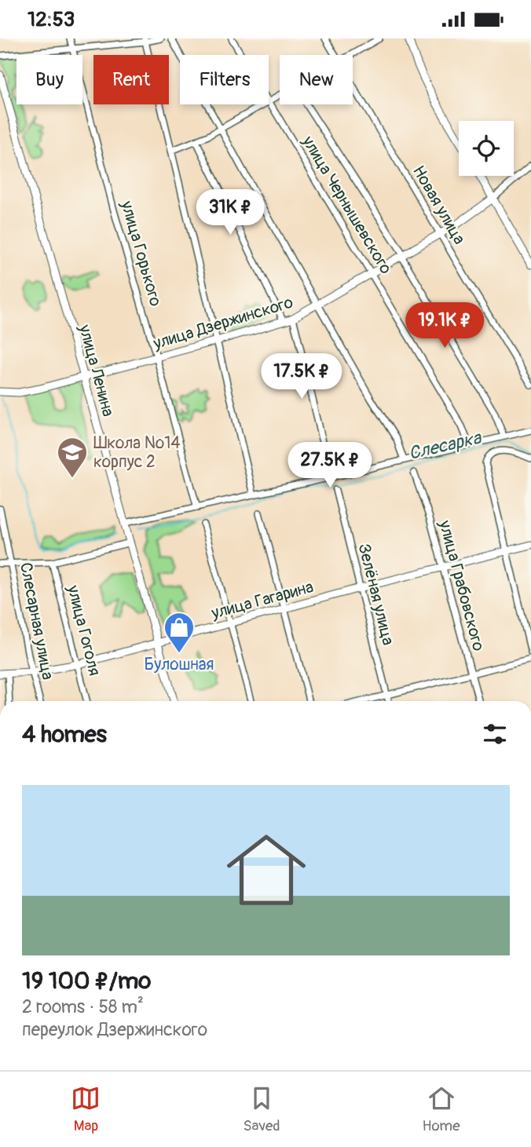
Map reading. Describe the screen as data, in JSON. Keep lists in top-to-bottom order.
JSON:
{
  "streets": {
    "main road": ["улица Дзержинского", "улица Ленина", "улица Гагарина"],
    "street": [
      "улица Чернышевского",
      "Новая улица",
      "улица Горького",
      "улица Грабовского",
      "Зелёная улица",
      "Слесарная улица",
      "улица Гоголя"
    ]
  },
  "crossings": [
    ["улица Чернышевского", "улица Дзержинского"],
    ["Новая улица", "улица Дзержинского"],
    ["улица Горького", "улица Дзержинского"],
    ["улица Дзержинского", "улица Ленина"],
    ["улица Ленина", "улица Гагарина"],
    ["улица Грабовского", "улица Гагарина"],
    ["Зелёная улица", "улица Гагарина"],
    ["улица Гагарина", "Слесарная улица"],
    ["улица Гагарина", "улица Гоголя"]
  ],
  "water": ["Слесарка"],
  "places": {
    "school or university": ["Школа №14 корпус 2"],
    "shop": ["Булошная"]
  },
  "page": {
    "status": "12:53",
    "chip": [
      "Buy",
      "Rent",
      "Filters",
      "New"
    ],
    "price": [
      "31K ₽",
      "19.1K ₽",
      "17.5K ₽",
      "27.5K ₽"
    ],
    "heading": "4 homes",
    "list": [
      {
        "name": "19 100 ₽/mo",
        "note": "2 rooms · 58 m² · переулок Дзержинского"
      }
    ],
    "tabs": ["Map", "Saved", "Home"]
  }
}
